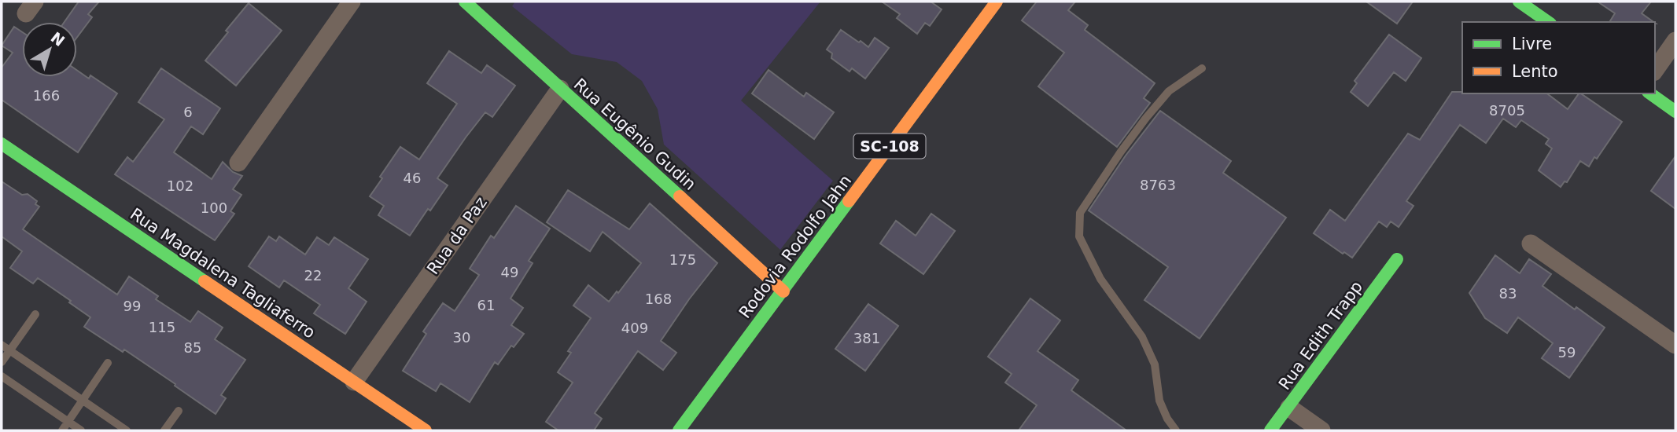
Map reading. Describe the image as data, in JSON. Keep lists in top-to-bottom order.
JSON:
{
  "streets": {
    "street": [
      "Rua Eugênio Gudin",
      "SC-108",
      "Rua da Paz",
      "Rodovia Rodolfo Jahn",
      "Rua Magdalena Tagliaferro",
      "Rua Edith Trapp"
    ]
  },
  "crossings": [
    ["Rua Eugênio Gudin", "Rua da Paz"],
    ["Rua Eugênio Gudin", "Rodovia Rodolfo Jahn"],
    ["Rua da Paz", "Rua Magdalena Tagliaferro"]
  ],
  "house_numbers": [
    "166",
    "8705",
    "6",
    "46",
    "8763",
    "102",
    "100",
    "175",
    "49",
    "22",
    "83",
    "168",
    "61",
    "99",
    "115",
    "409",
    "30",
    "381",
    "85",
    "59"
  ],
  "legend": ["Livre", "Lento"],
  "north": "top right"
}
